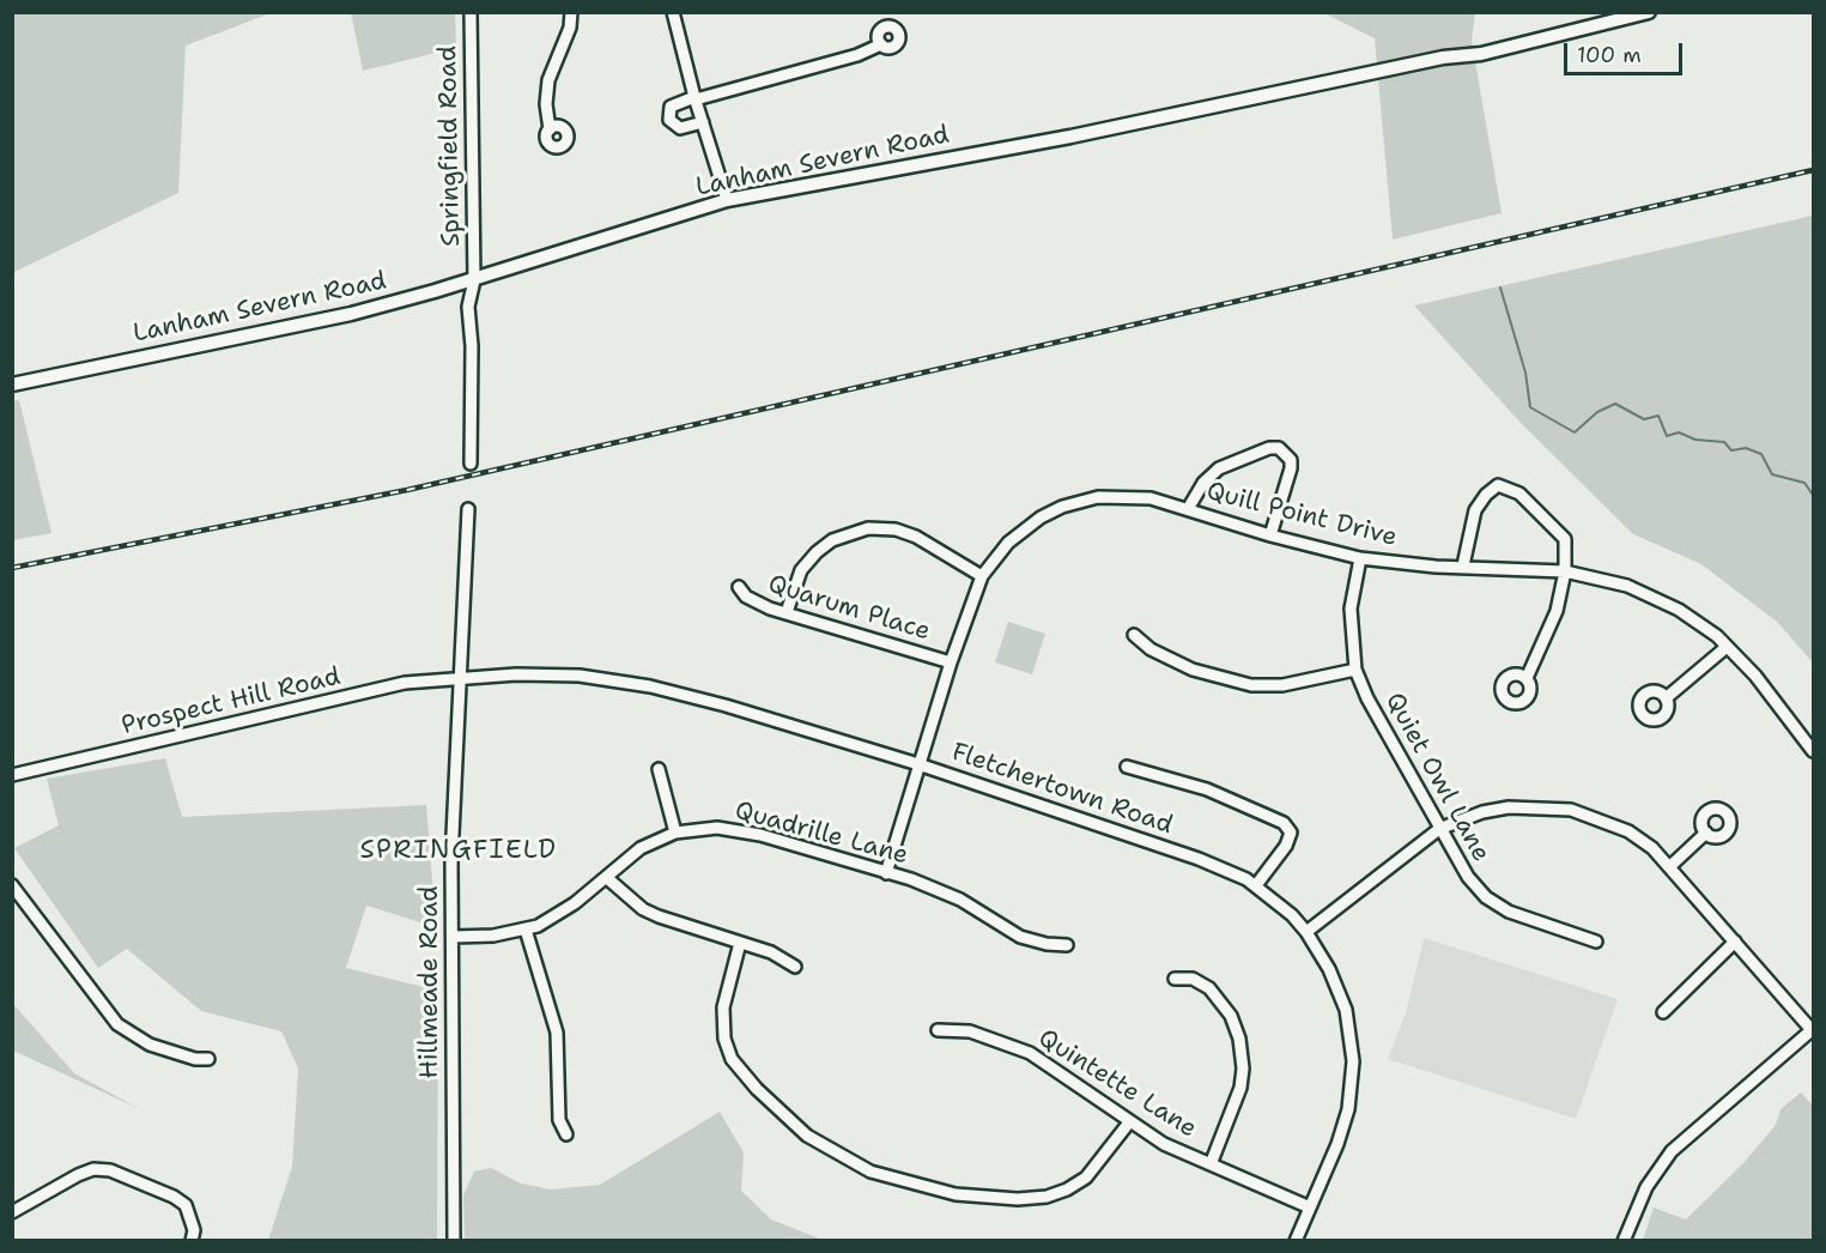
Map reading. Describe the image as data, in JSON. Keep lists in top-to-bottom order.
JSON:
{
  "streets": {
    "main road": ["Lanham Severn Road"],
    "street": [
      "Springfield Road",
      "Quill Point Drive",
      "Quarum Place",
      "Prospect Hill Road",
      "Quiet Owl Lane",
      "Fletchertown Road",
      "Quadrille Lane",
      "Hillmeade Road",
      "Quintette Lane"
    ]
  },
  "crossings": [
    ["Springfield Road", "Lanham Severn Road"],
    ["Quill Point Drive", "Quarum Place"],
    ["Quill Point Drive", "Quiet Owl Lane"],
    ["Quill Point Drive", "Fletchertown Road"],
    ["Quill Point Drive", "Quadrille Lane"],
    ["Prospect Hill Road", "Fletchertown Road"],
    ["Prospect Hill Road", "Hillmeade Road"],
    ["Fletchertown Road", "Hillmeade Road"],
    ["Fletchertown Road", "Quintette Lane"],
    ["Quadrille Lane", "Hillmeade Road"]
  ],
  "districts": ["SPRINGFIELD"],
  "scale_bar": "100 m"
}
